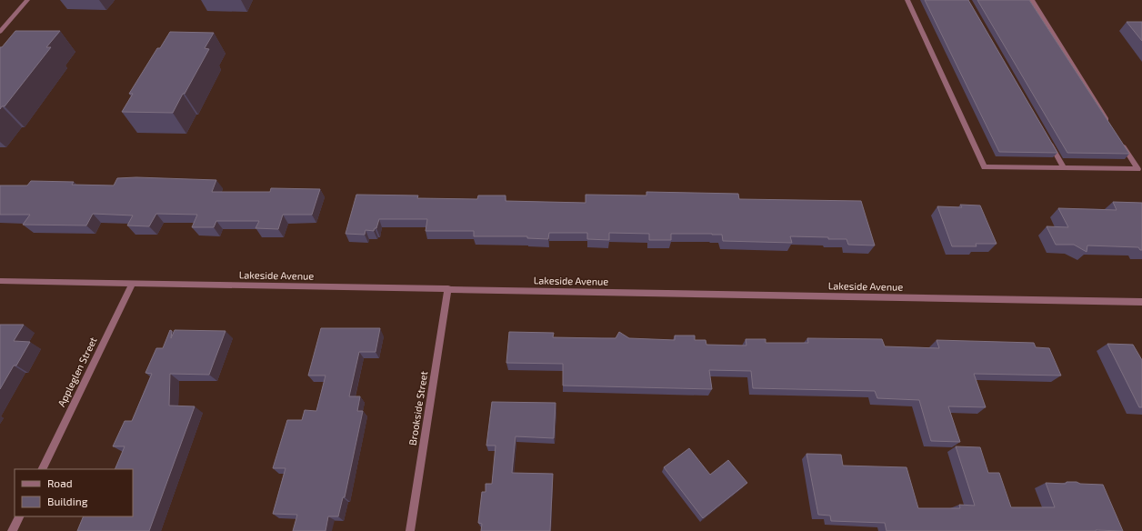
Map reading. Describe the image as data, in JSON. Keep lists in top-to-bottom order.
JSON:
{
  "streets": {
    "street": ["Lakeside Avenue", "Appleglen Street", "Brookside Street"]
  },
  "crossings": [
    ["Lakeside Avenue", "Appleglen Street"],
    ["Lakeside Avenue", "Brookside Street"]
  ],
  "legend": ["Road", "Building"]
}
